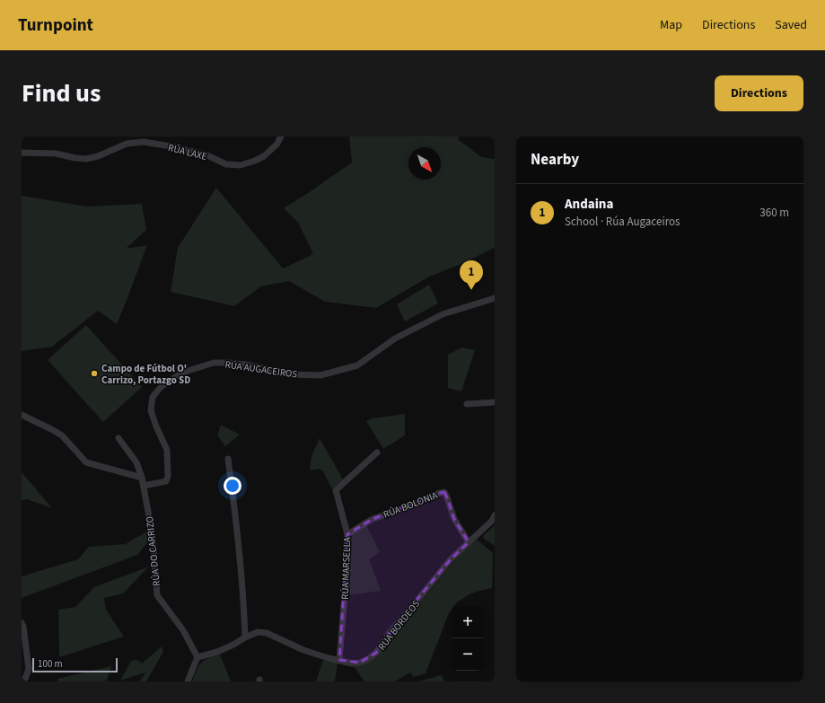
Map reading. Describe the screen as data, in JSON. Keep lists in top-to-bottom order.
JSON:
{
  "streets": {
    "street": [
      "RÚA LAXE",
      "RÚA AUGACEIROS",
      "RÚA BOLONIA",
      "RÚA DO CARRIZO",
      "RÚA MARSELLA",
      "RÚA BORDEOS"
    ]
  },
  "crossings": [
    ["RÚA AUGACEIROS", "RÚA DO CARRIZO"],
    ["RÚA BOLONIA", "RÚA MARSELLA"],
    ["RÚA BOLONIA", "RÚA BORDEOS"],
    ["RÚA DO CARRIZO", "RÚA BORDEOS"],
    ["RÚA MARSELLA", "RÚA BORDEOS"]
  ],
  "places": ["Campo de Fútbol O' Carrizo, Portazgo SD"],
  "scale_bar": "100 m",
  "north": "bottom right",
  "page": {
    "header": "Turnpoint",
    "nav": ["Map", "Directions", "Saved"],
    "title": "Find us",
    "buttons": "Directions",
    "heading": "Nearby",
    "list": [
      {
        "mark": "1",
        "name": "Andaina",
        "note": "School · Rúa Augaceiros",
        "value": "360 m"
      }
    ],
    "pins": "1",
    "map_buttons": ["+", "−"],
    "scale": "100 m"
  }
}
